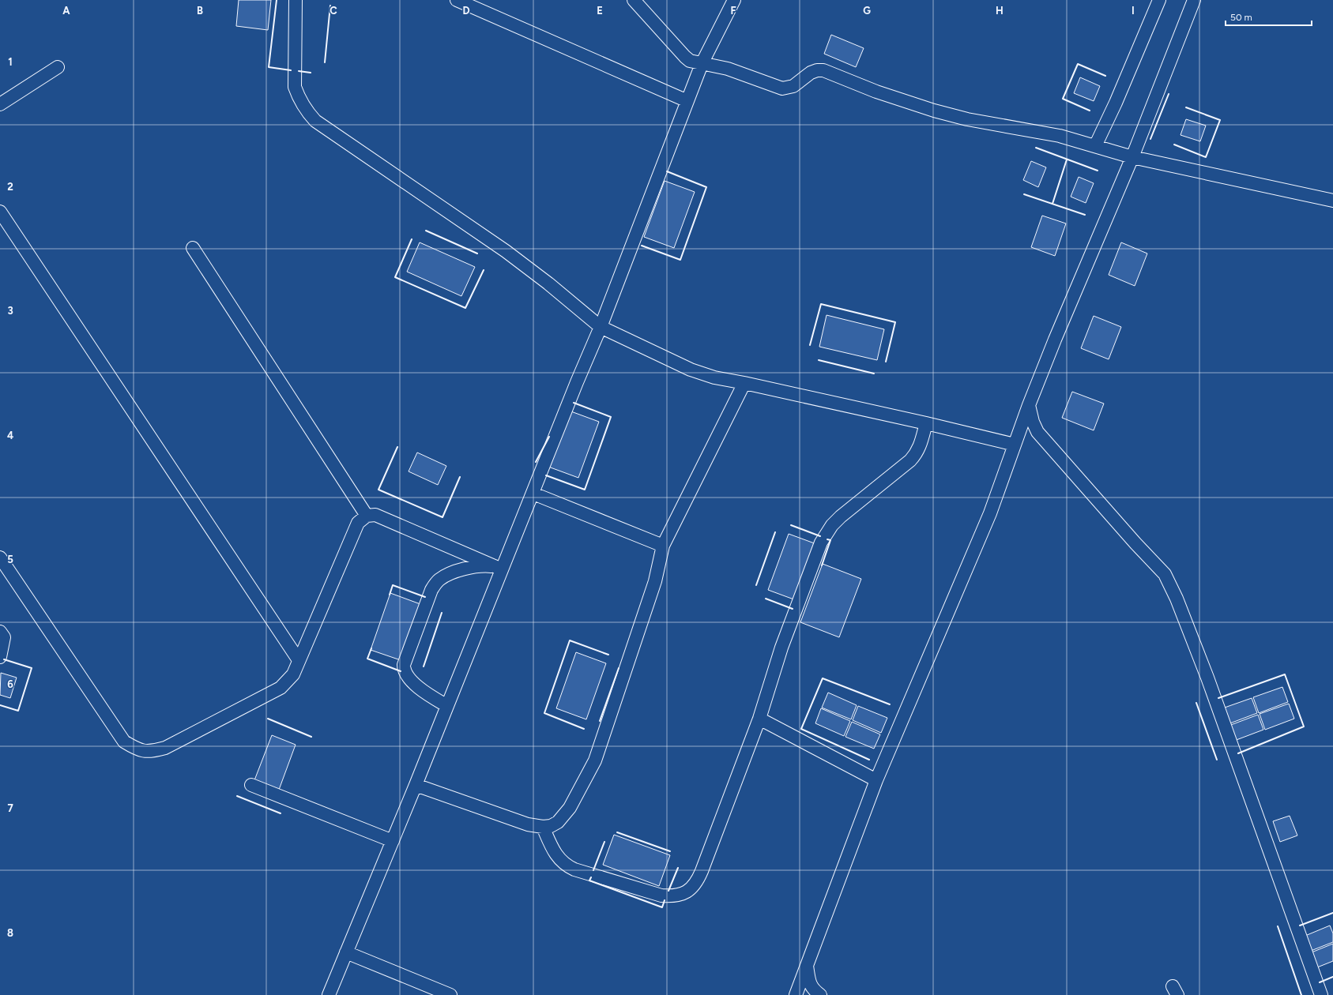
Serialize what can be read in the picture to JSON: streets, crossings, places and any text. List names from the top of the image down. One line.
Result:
{"scale_bar":"50 m","grid":{"columns":["A","B","C","D","E","F","G","H","I"],"rows":["1","2","3","4","5","6","7","8"]}}
